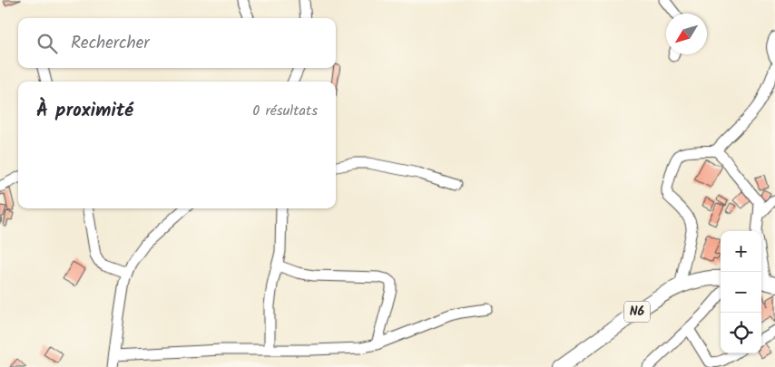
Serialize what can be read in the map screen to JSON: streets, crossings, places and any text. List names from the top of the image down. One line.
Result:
{"streets":{"highway":["N6"]},"north":"bottom left","page":{"search":"Rechercher","heading":["À proximité","0 résultats"],"map_buttons":["+","−"]}}
